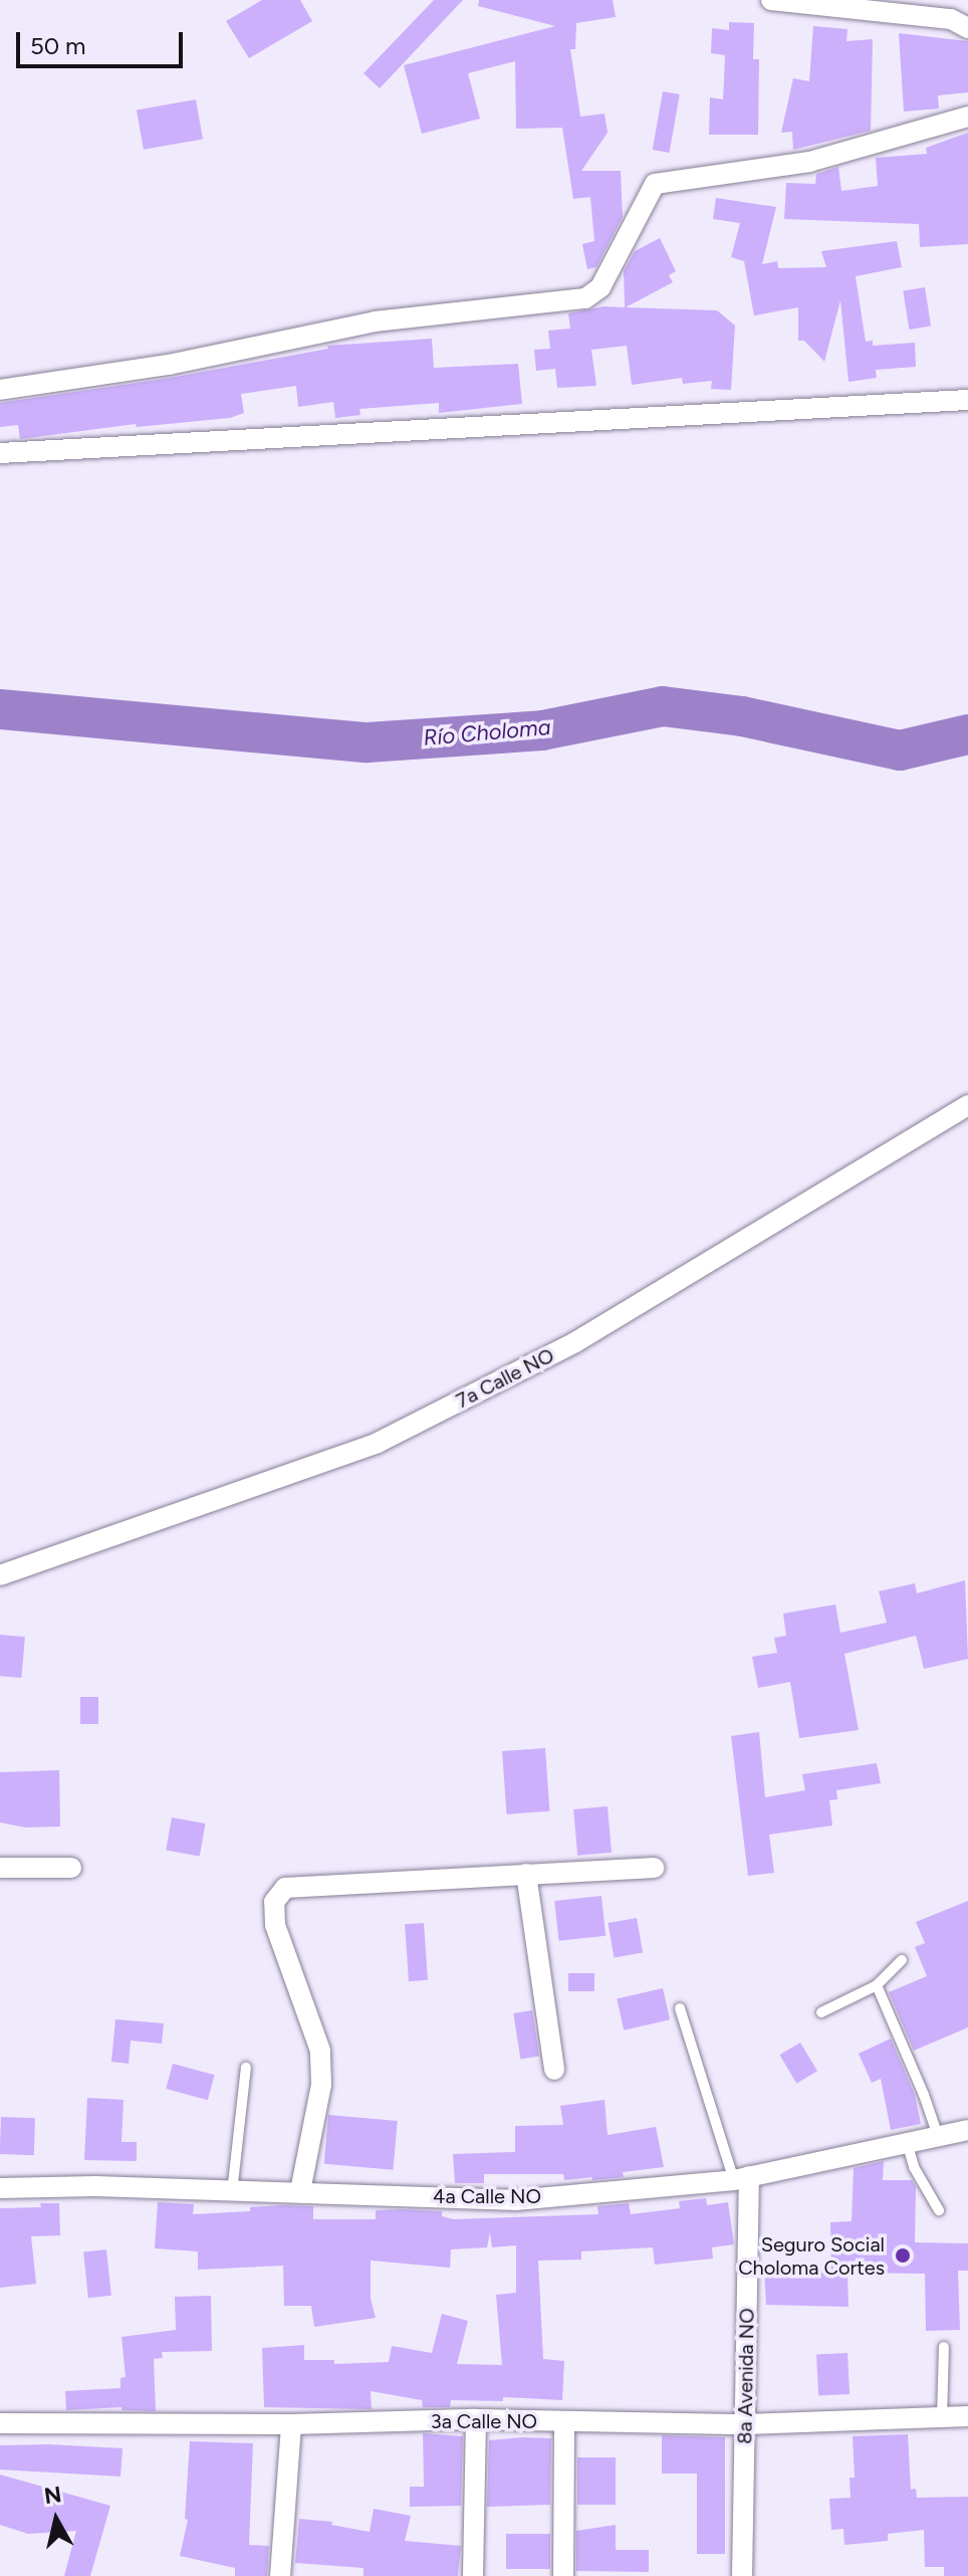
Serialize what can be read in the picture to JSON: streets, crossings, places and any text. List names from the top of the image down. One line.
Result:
{"streets":{"street":["7a Calle NO","4a Calle NO","8a Avenida NO","3a Calle NO"]},"crossings":[["4a Calle NO","8a Avenida NO"],["8a Avenida NO","3a Calle NO"]],"water":["Río Choloma"],"places":["Seguro Social Choloma Cortes"],"scale_bar":"50 m","north":"top"}
